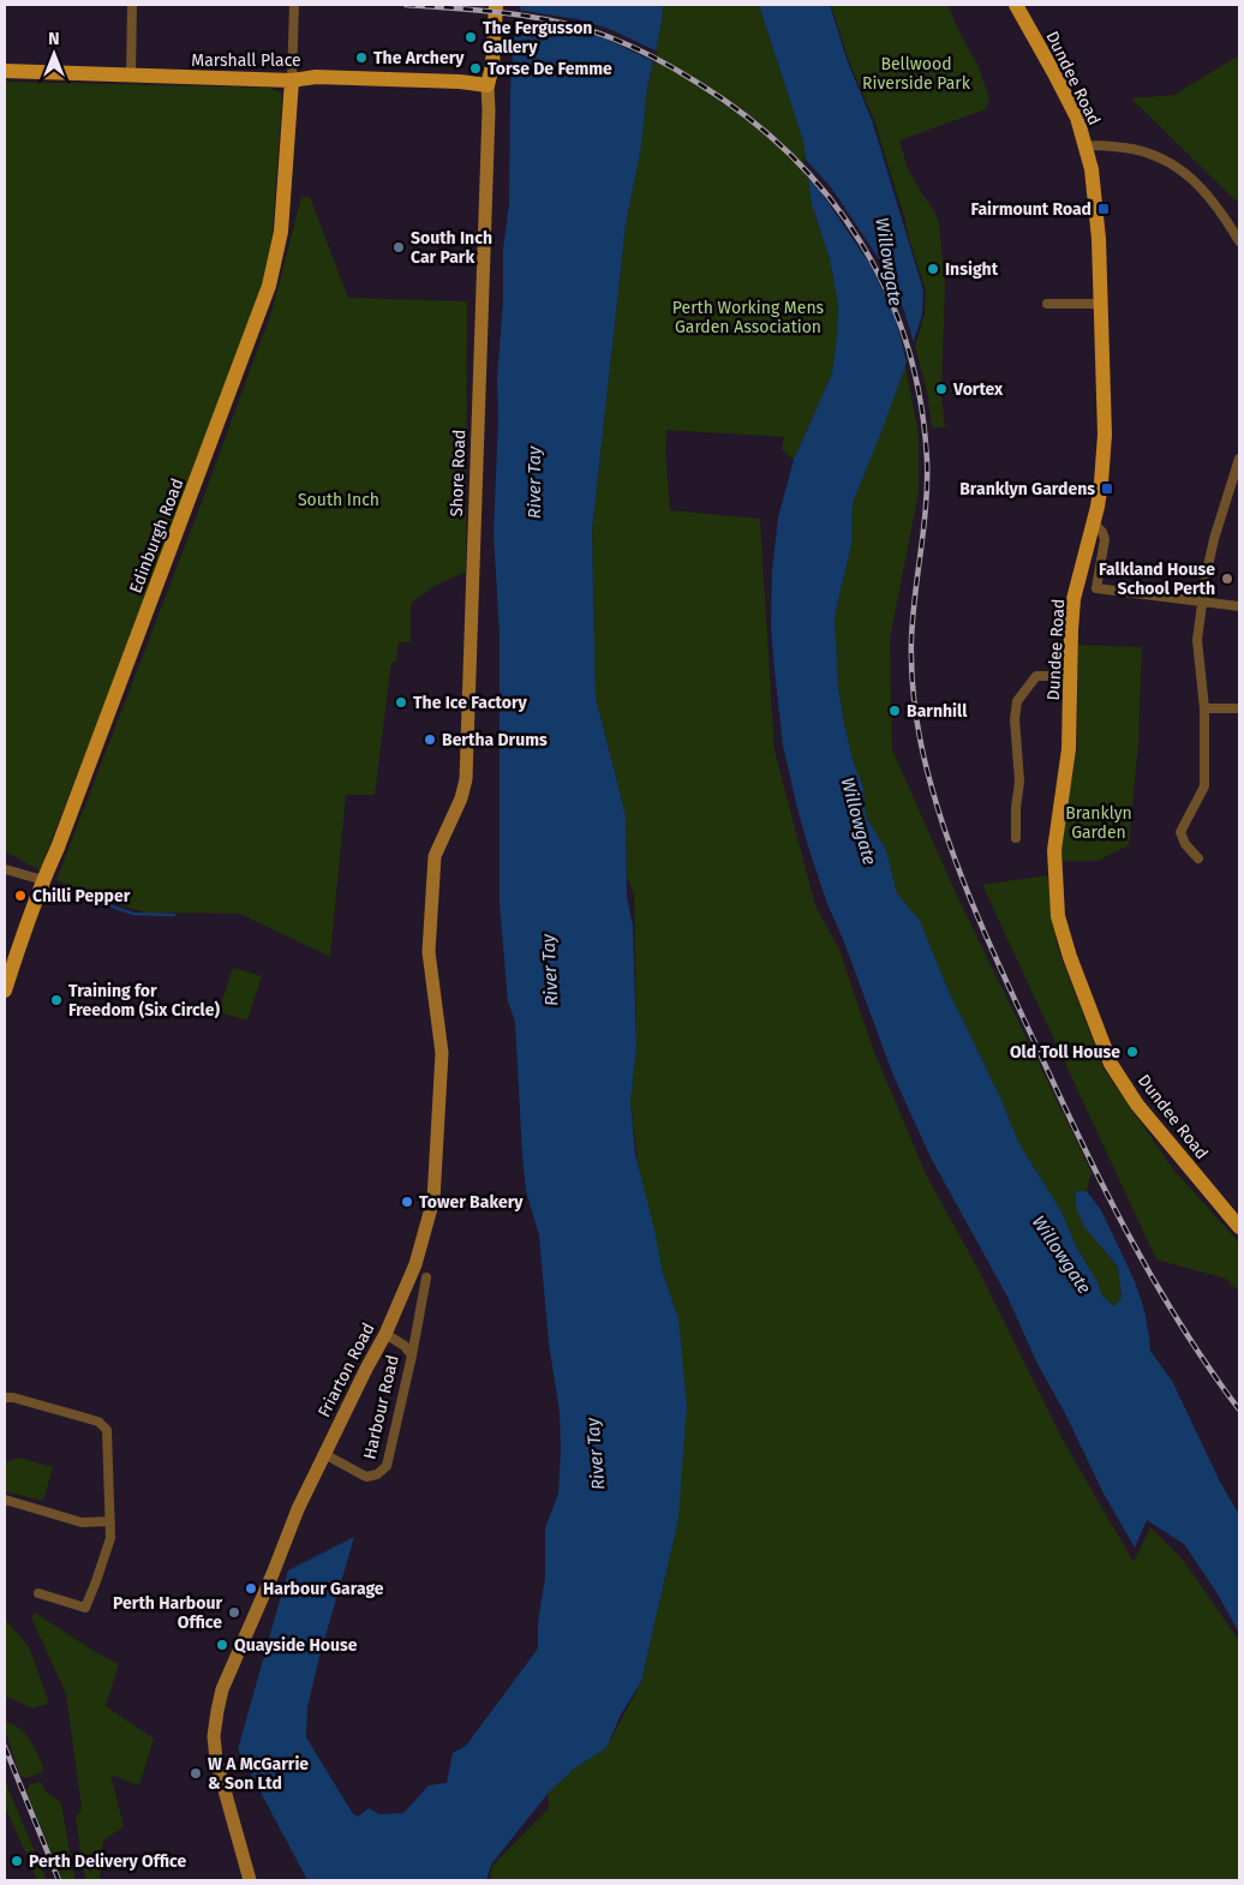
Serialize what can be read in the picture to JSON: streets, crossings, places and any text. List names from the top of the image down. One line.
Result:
{"streets":{"main road":["Marshall Place","Dundee Road","Edinburgh Road"],"street":["Shore Road","Friarton Road","Harbour Road"]},"crossings":[["Marshall Place","Shore Road"],["Marshall Place","Edinburgh Road"],["Shore Road","Friarton Road"],["Friarton Road","Harbour Road"]],"water":["Willowgate","River Tay"],"parks":["Bellwood Riverside Park","Perth Working Mens Garden Association","South Inch","Branklyn Garden"],"places":{"other":["The Fergusson Gallery","The Archery","Torse De Femme","South Inch Car Park","Insight","Vortex","Falkland House School Perth","The Ice Factory","Barnhill","Bertha Drums","Chilli Pepper","Training for Freedom (Six Circle)","Old Toll House","Tower Bakery","Harbour Garage","Perth Harbour Office","Quayside House","W A McGarrie & Son Ltd","Perth Delivery Office"],"transit":["Fairmount Road","Branklyn Gardens"]},"north":"top"}
